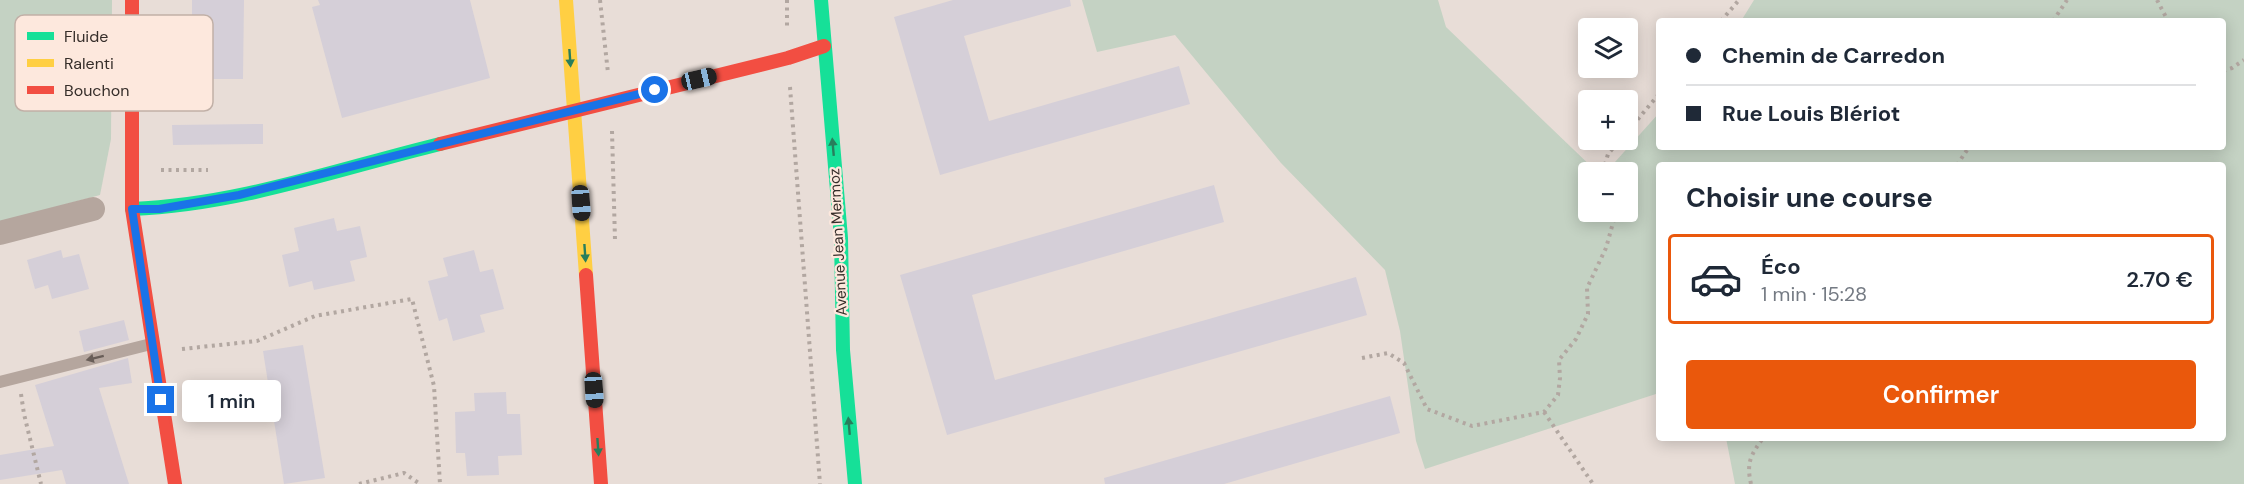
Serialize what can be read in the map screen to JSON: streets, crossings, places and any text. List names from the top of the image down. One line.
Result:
{"streets":{"street":["Avenue Jean Mermoz"]},"one_way":["Avenue Jean Mermoz"],"legend":["Fluide","Ralenti","Bouchon"],"page":{"map_buttons":["+","−"],"banner":["Chemin de Carredon","Rue Louis Blériot"],"heading":"Choisir une course","list":[{"name":"Éco","note":"1 min · 15:28","value":"2.70 €"}],"buttons":"Confirmer","bubble":"1 min"}}
